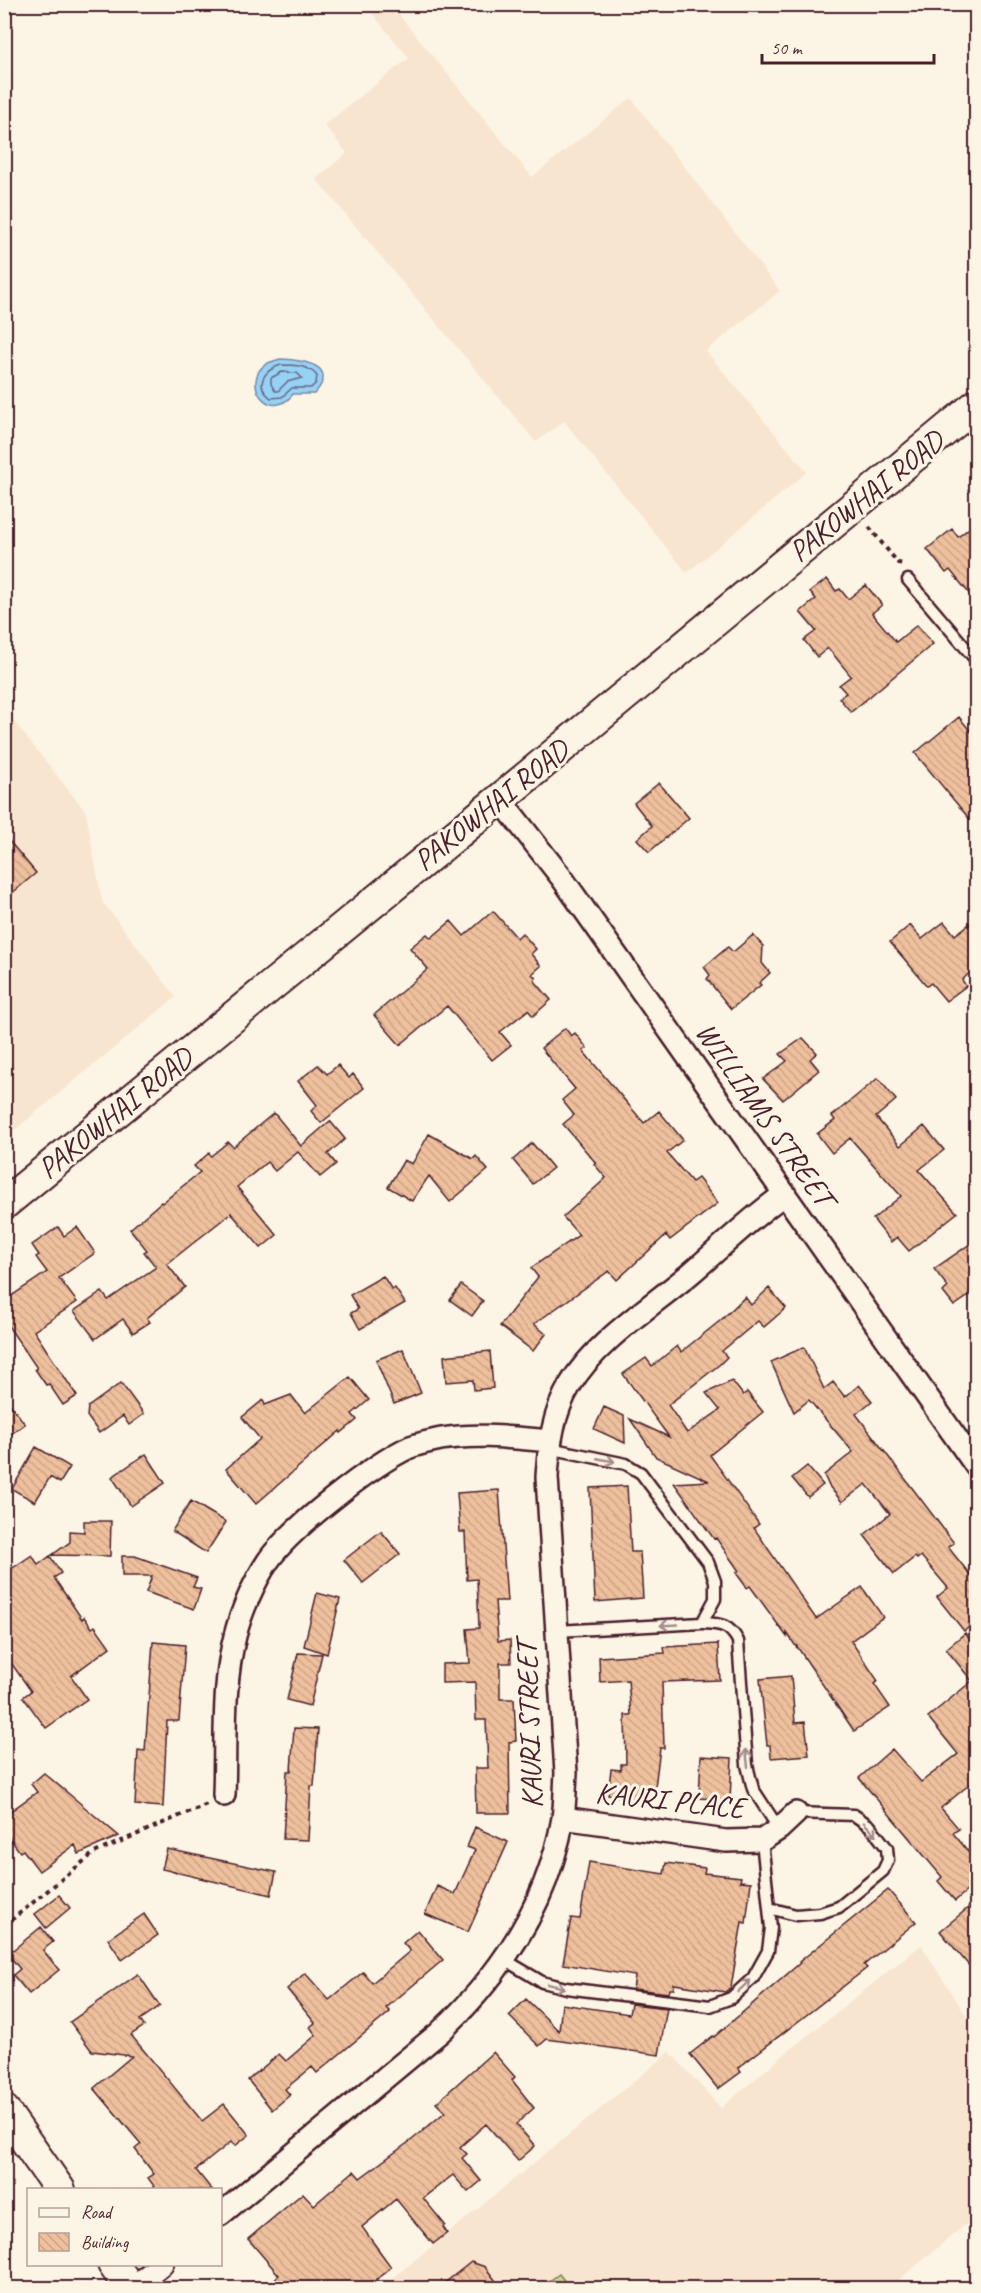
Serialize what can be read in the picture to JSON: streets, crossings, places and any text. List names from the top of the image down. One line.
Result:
{"streets":{"main road":["PAKOWHAI ROAD"],"street":["WILLIAMS STREET","KAURI STREET","KAURI PLACE"]},"crossings":[["PAKOWHAI ROAD","WILLIAMS STREET"],["WILLIAMS STREET","KAURI STREET"],["KAURI STREET","KAURI PLACE"]],"legend":["Road","Building"],"scale_bar":"50 m"}
